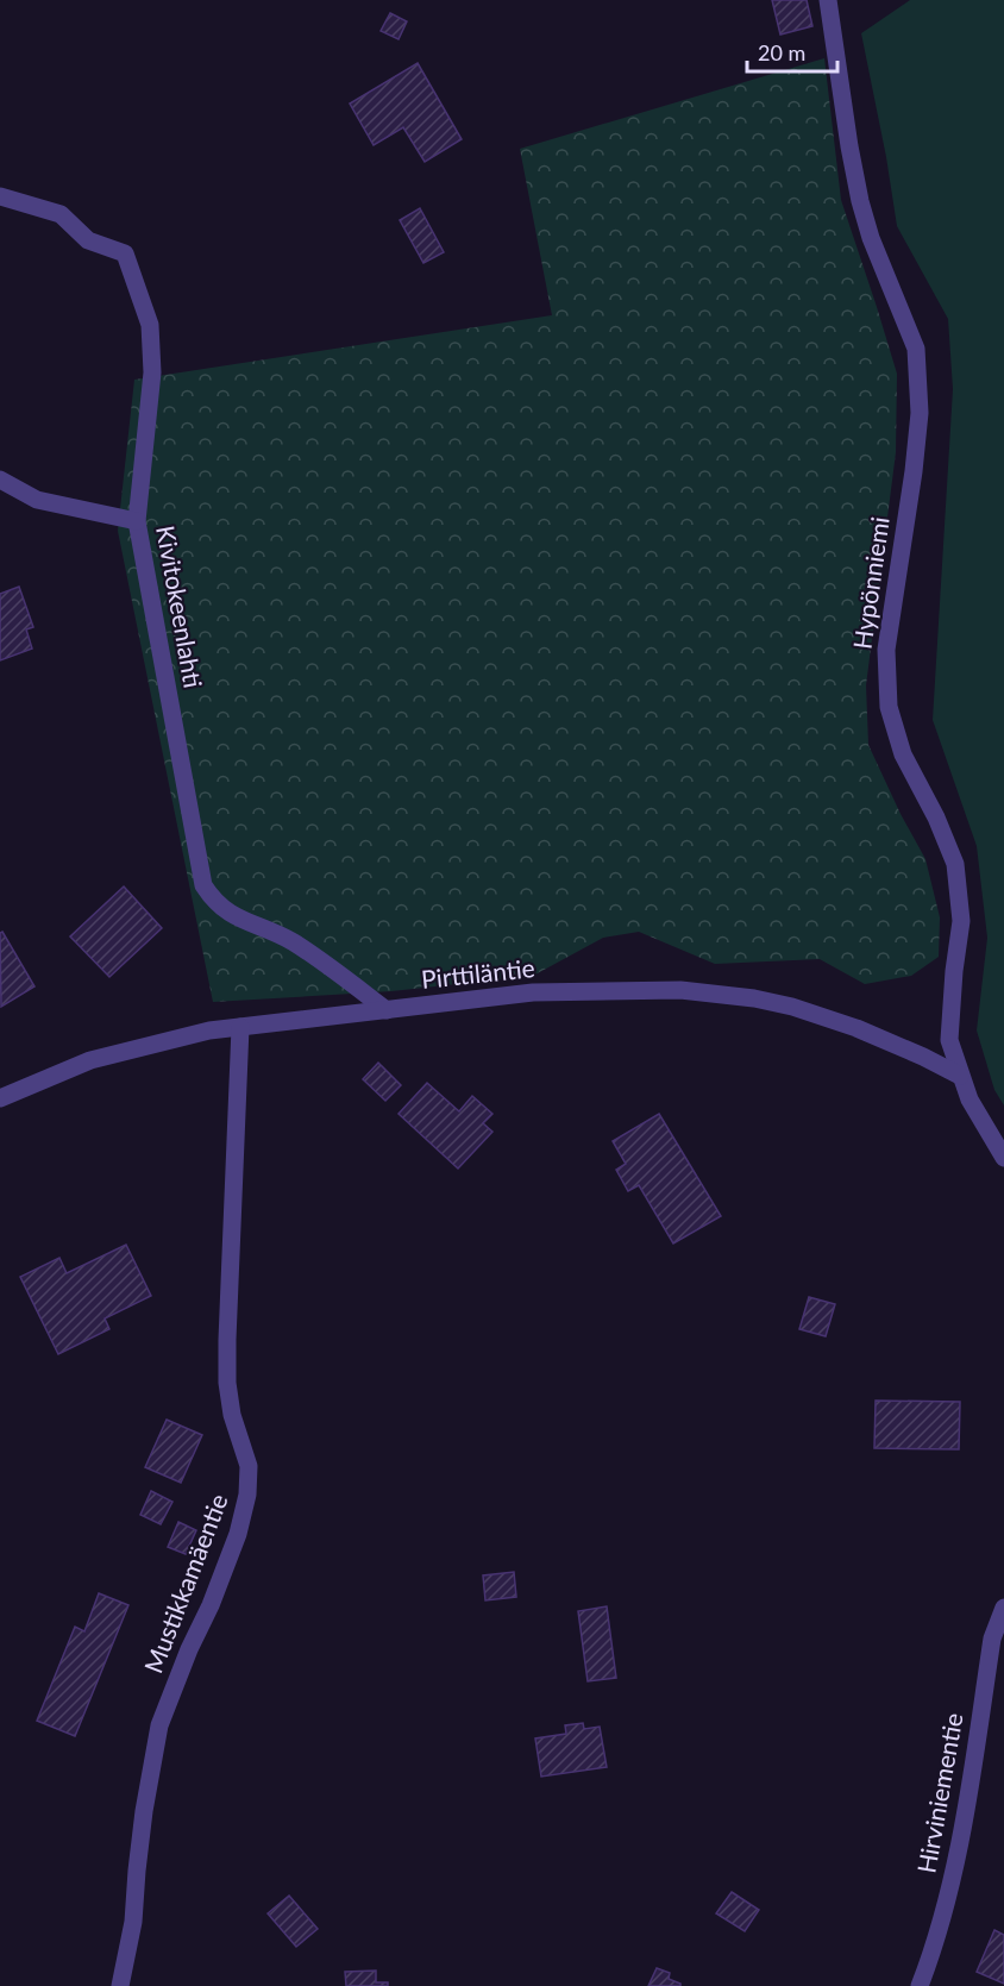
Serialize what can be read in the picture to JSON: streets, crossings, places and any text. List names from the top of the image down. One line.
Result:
{"streets":{"street":["Hypönniemi","Kivitokeenlahti","Pirttiläntie","Mustikkamäentie","Hirviniementie"]},"crossings":[["Hypönniemi","Pirttiläntie"],["Kivitokeenlahti","Pirttiläntie"],["Pirttiläntie","Mustikkamäentie"]],"scale_bar":"20 m"}
